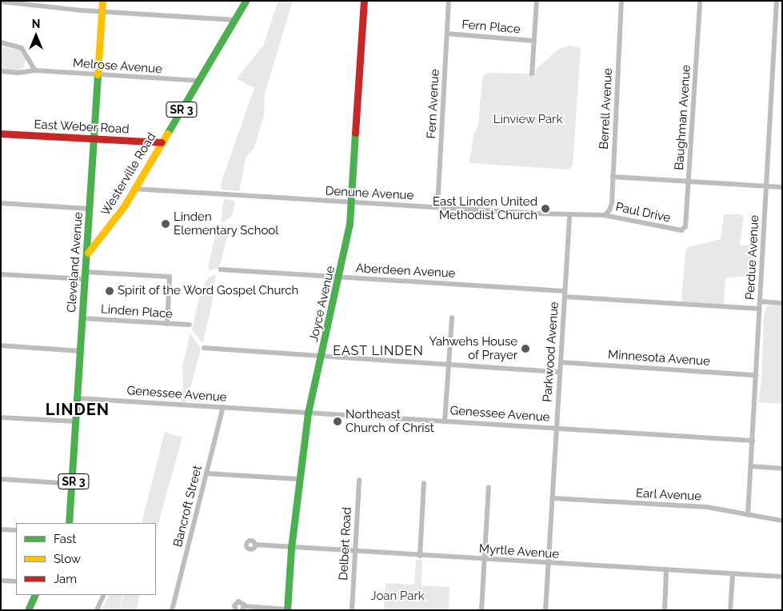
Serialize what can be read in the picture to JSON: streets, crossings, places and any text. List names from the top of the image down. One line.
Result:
{"streets":{"main road":["SR 3","East Weber Road","Westerville Road","Cleveland Avenue","Joyce Avenue"],"street":["Fern Place","Melrose Avenue","Fern Avenue","Berrell Avenue","Baughman Avenue","Denune Avenue","Paul Drive","Perdue Avenue","Aberdeen Avenue","Linden Place","Parkwood Avenue","Minnesota Avenue","Genessee Avenue","Earl Avenue","Bancroft Street","Delbert Road","Myrtle Avenue"]},"crossings":[["Fern Place","Fern Avenue"],["Melrose Avenue","Westerville Road"],["Melrose Avenue","Cleveland Avenue"],["Fern Avenue","Denune Avenue"],["Berrell Avenue","Denune Avenue"],["Berrell Avenue","Paul Drive"],["Baughman Avenue","Paul Drive"],["East Weber Road","Westerville Road"],["East Weber Road","Cleveland Avenue"],["Westerville Road","Denune Avenue"],["Westerville Road","Cleveland Avenue"],["Denune Avenue","Paul Drive"],["Denune Avenue","Joyce Avenue"],["Denune Avenue","Parkwood Avenue"],["Perdue Avenue","Minnesota Avenue"],["Perdue Avenue","Genessee Avenue"],["Perdue Avenue","Earl Avenue"],["Cleveland Avenue","Linden Place"],["Cleveland Avenue","Genessee Avenue"],["Aberdeen Avenue","Joyce Avenue"],["Aberdeen Avenue","Parkwood Avenue"],["Joyce Avenue","Genessee Avenue"],["Joyce Avenue","Myrtle Avenue"],["Parkwood Avenue","Minnesota Avenue"],["Parkwood Avenue","Genessee Avenue"],["Parkwood Avenue","Earl Avenue"],["Parkwood Avenue","Myrtle Avenue"],["Genessee Avenue","Bancroft Street"],["Delbert Road","Myrtle Avenue"]],"districts":["EAST LINDEN","LINDEN"],"parks":["Linview Park","Joan Park"],"places":["East Linden United Methodist Church","Linden Elementary School","Spirit of the Word Gospel Church","Yahwehs House of Prayer","Northeast Church of Christ"],"legend":["Fast","Slow","Jam"],"north":"top"}
